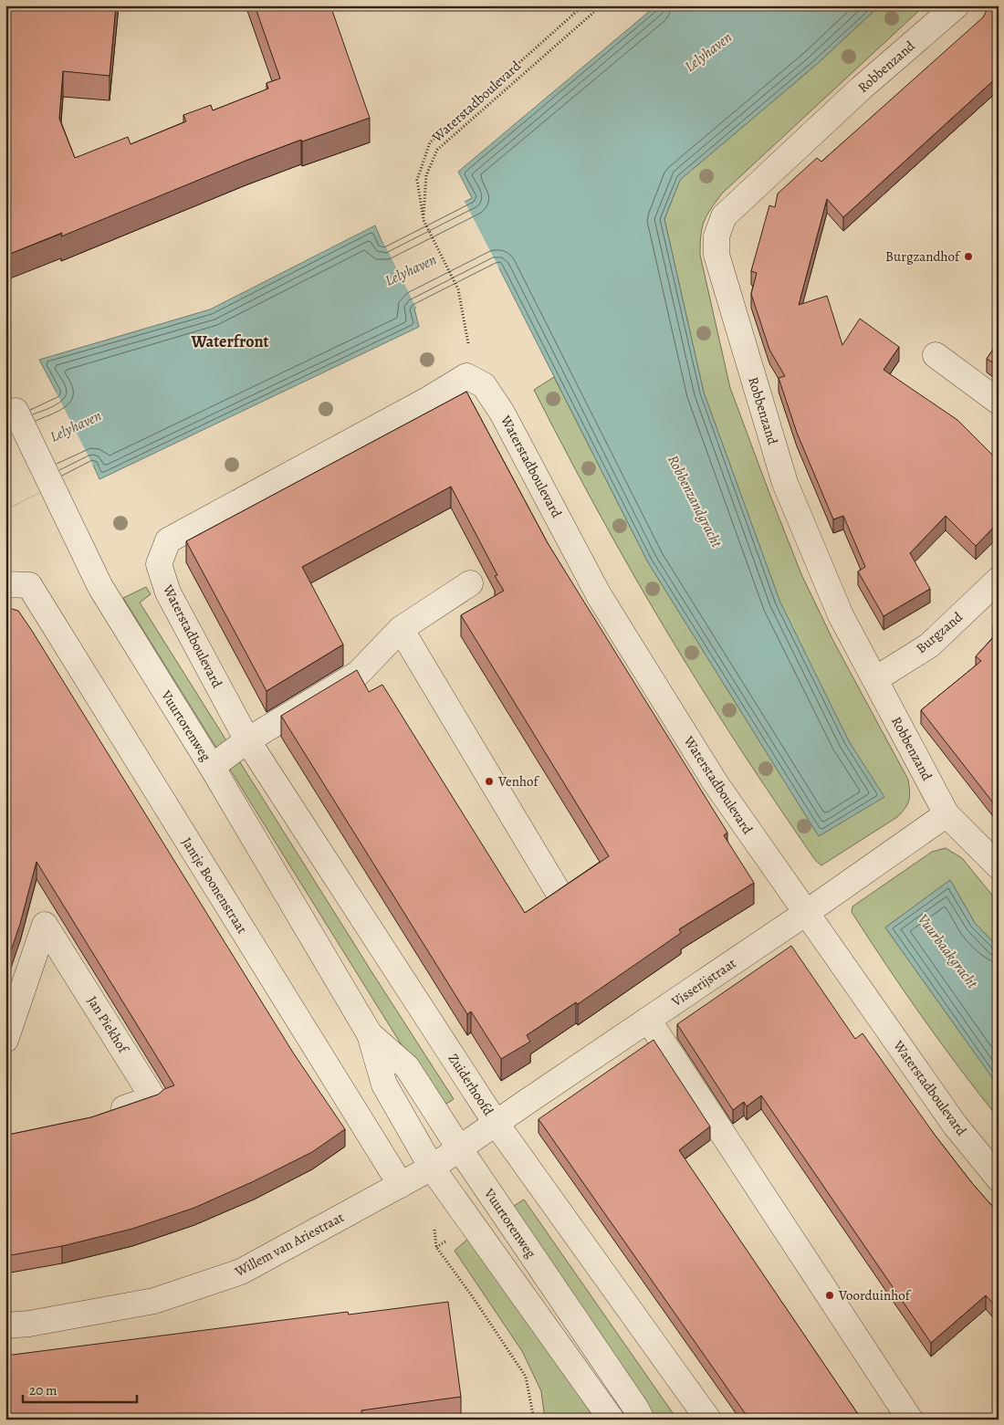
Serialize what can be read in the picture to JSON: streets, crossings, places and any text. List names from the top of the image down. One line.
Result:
{"streets":{"street":["Robbenzand","Waterstadboulevard","Burgzand","Vuurtorenweg","Jantje Boonenstraat","Visserijstraat","Jan Piekhof","Zuiderhoofd","Willem van Ariestraat"]},"crossings":[["Robbenzand","Burgzand"],["Robbenzand","Visserijstraat"],["Waterstadboulevard","Visserijstraat"],["Waterstadboulevard","Zuiderhoofd"],["Vuurtorenweg","Visserijstraat"],["Vuurtorenweg","Willem van Ariestraat"],["Jantje Boonenstraat","Willem van Ariestraat"],["Visserijstraat","Zuiderhoofd"],["Visserijstraat","Willem van Ariestraat"]],"districts":["Waterfront"],"water":["Lelyhaven","Robbenzandgracht","Vuurbaakgracht"],"places":["Burgzandhof","Venhof","Voorduinhof"],"scale_bar":"20 m"}
